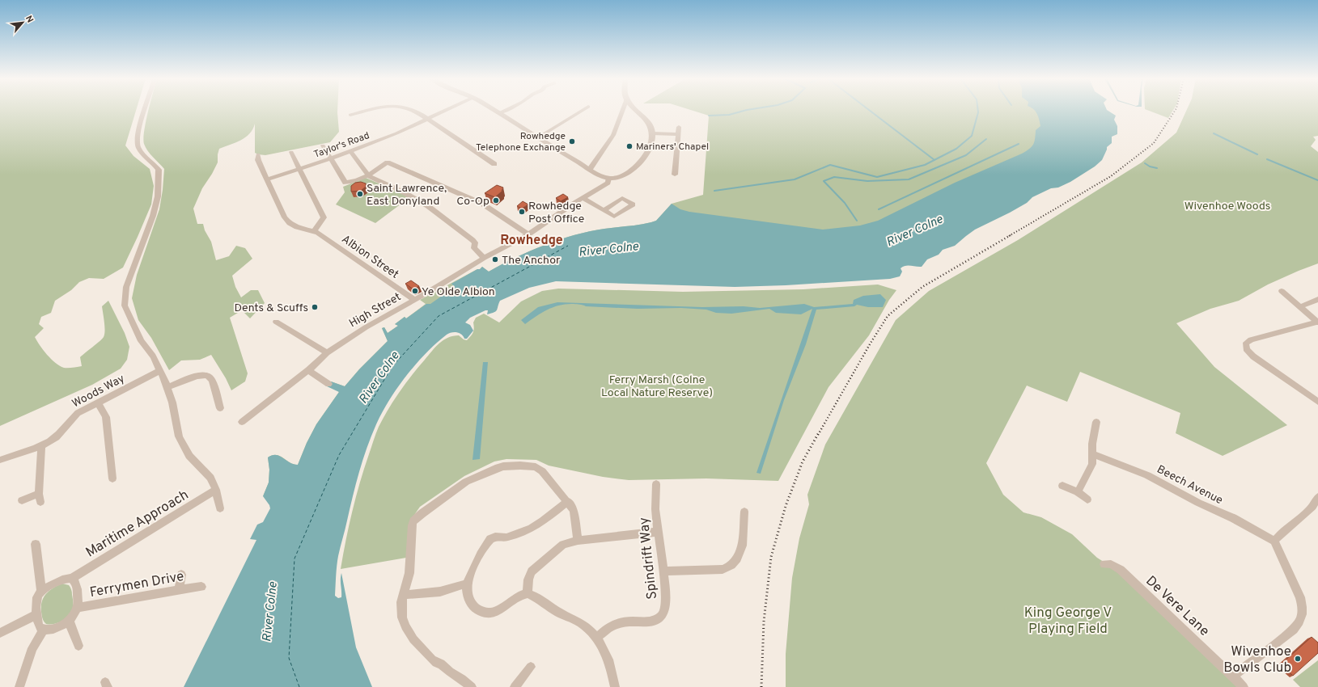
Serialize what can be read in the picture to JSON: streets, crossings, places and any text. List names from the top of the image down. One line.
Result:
{"streets":{"street":["Taylor's Road","Albion Street","High Street","Woods Way","Beech Avenue","Maritime Approach","Spindrift Way","Ferrymen Drive","De Vere Lane"]},"crossings":[["Taylor's Road","Albion Street"],["Albion Street","High Street"],["Maritime Approach","Ferrymen Drive"]],"districts":["Rowhedge"],"water":["River Colne"],"parks":["Wivenhoe Woods","Ferry Marsh (Colne Local Nature Reserve)","King George V Playing Field"],"places":["Rowhedge Telephone Exchange","Mariners' Chapel","Saint Lawrence, East Donyland","Co-Op","Rowhedge Post Office","The Anchor","Ye Olde Albion","Dents & Scuffs","Wivenhoe Bowls Club"],"north":"top right"}
